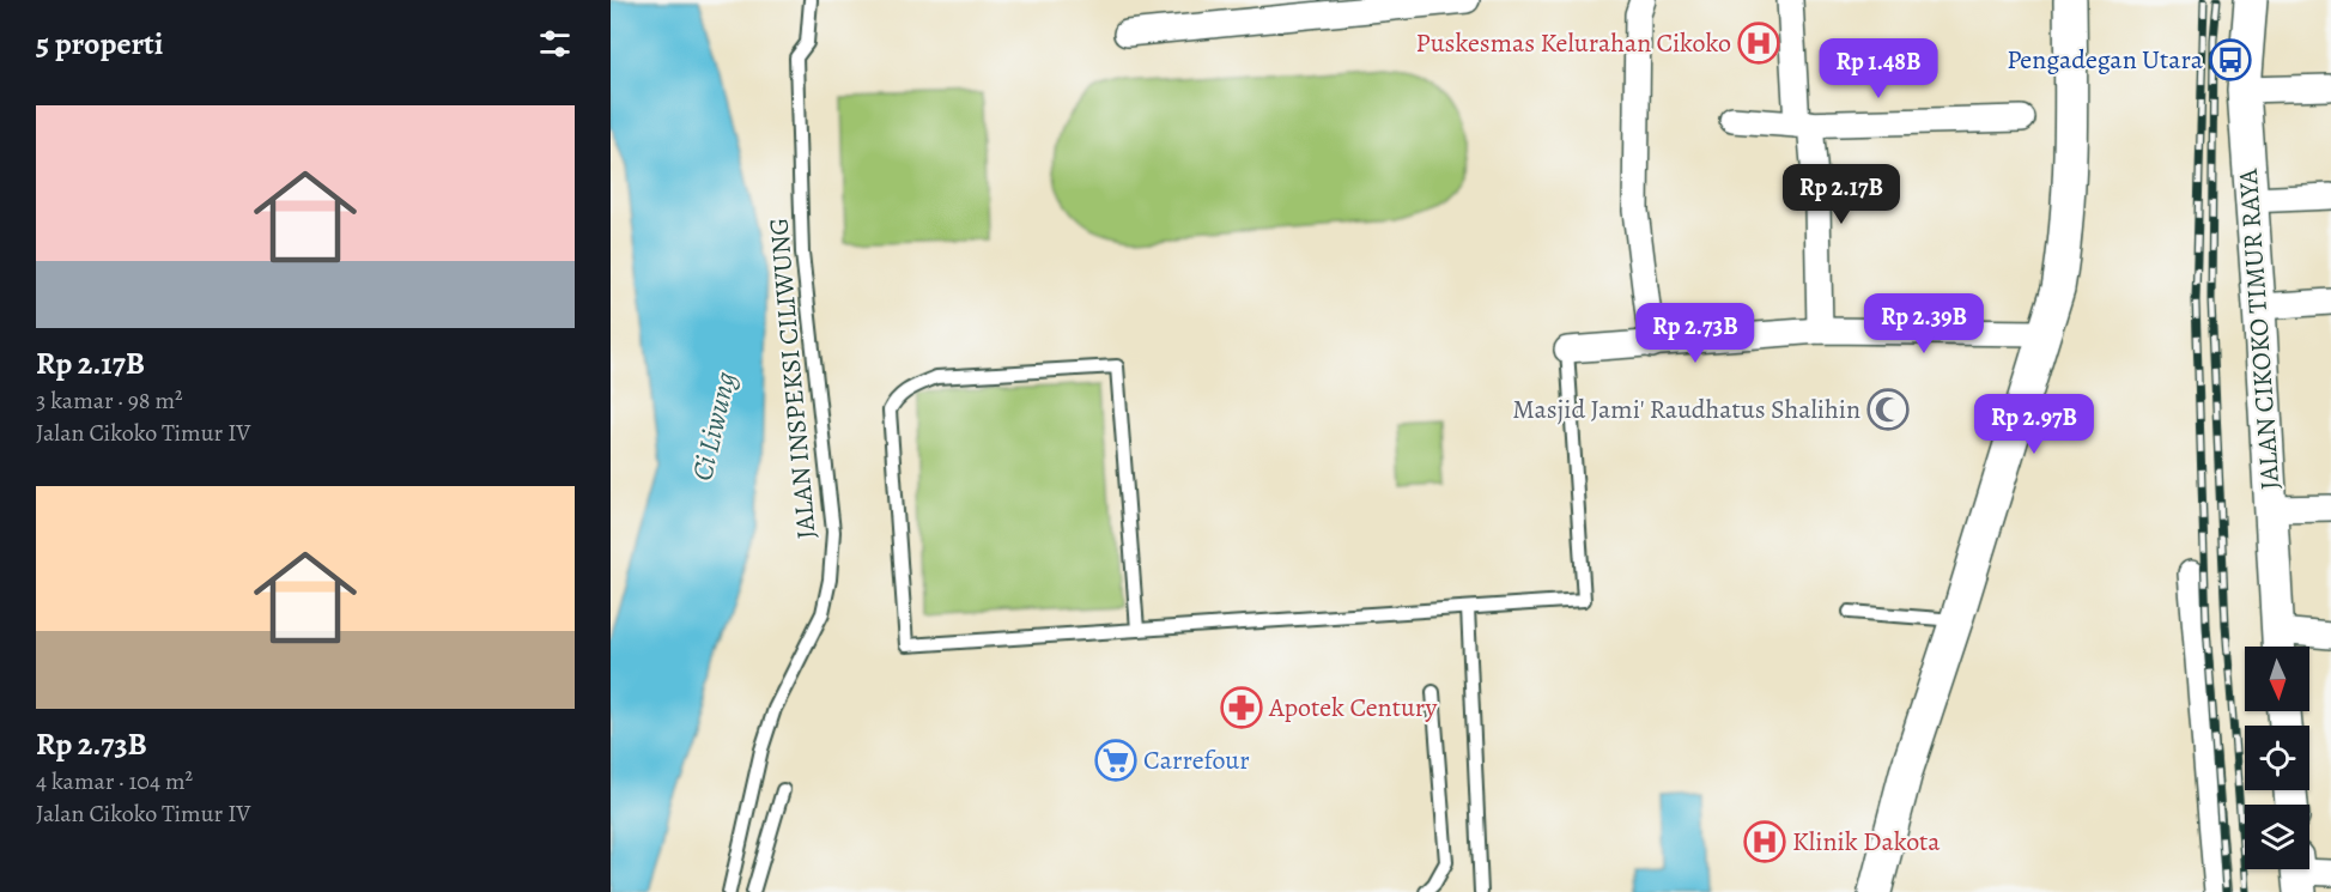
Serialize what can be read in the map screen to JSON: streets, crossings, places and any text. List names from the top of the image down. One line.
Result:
{"streets":{"street":["JALAN CIKOKO TIMUR RAYA"],"lane":["JALAN INSPEKSI CILIWUNG"]},"water":["Ci Liwung"],"places":{"hospital":["Puskesmas Kelurahan Cikoko","Klinik Dakota"],"bus stop":["Pengadegan Utara"],"mosque":["Masjid Jami' Raudhatus Shalihin"],"pharmacy":["Apotek Century"],"supermarket":["Carrefour"]},"north":"bottom","page":{"heading":"5 properti","price":["Rp 1.48B","Rp 2.17B","Rp 2.39B","Rp 2.73B","Rp 2.97B"],"list":[{"name":"Rp 2.17B","note":"3 kamar · 98 m² · Jalan Cikoko Timur IV"},{"name":"Rp 2.73B","note":"4 kamar · 104 m² · Jalan Cikoko Timur IV"}]}}
